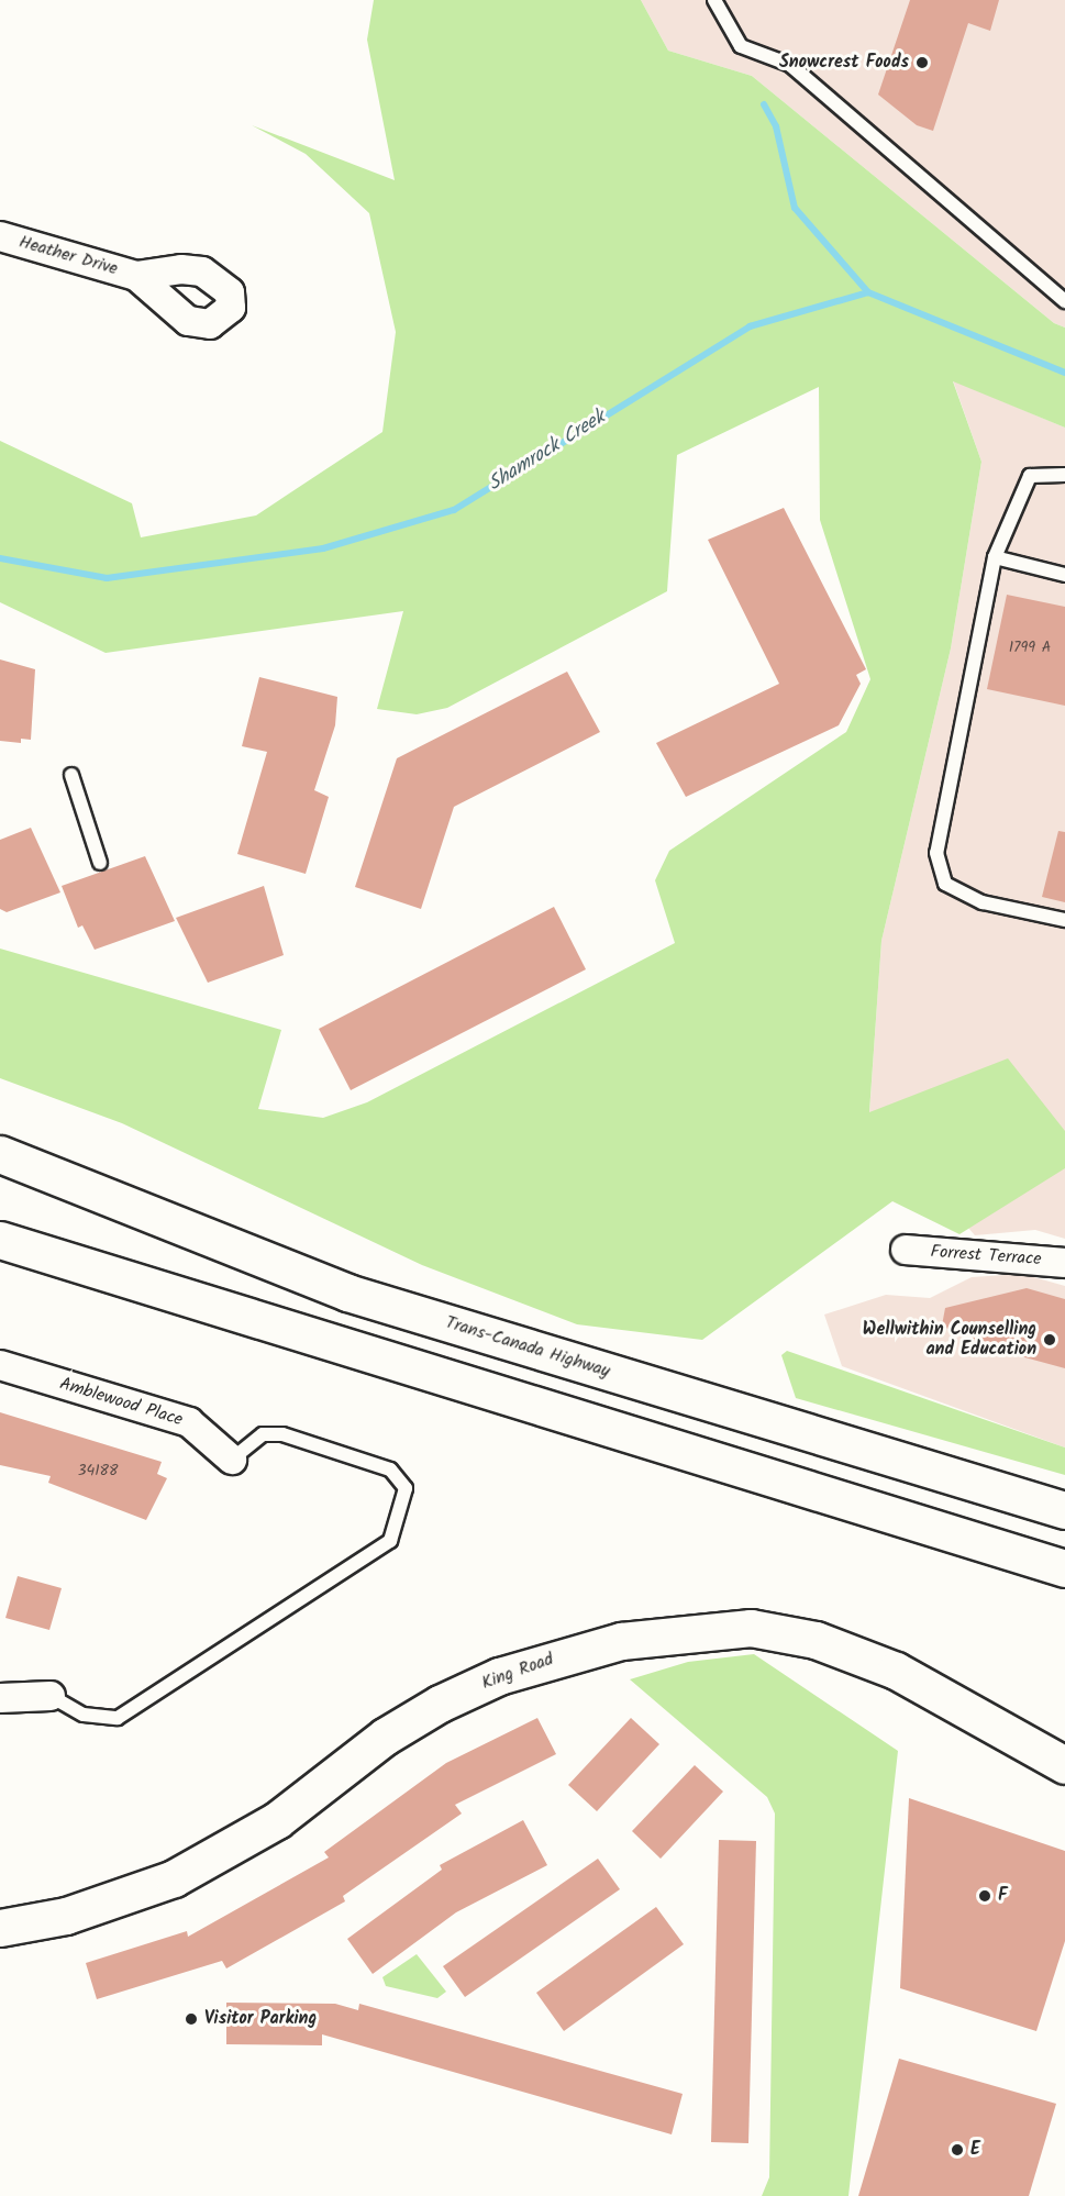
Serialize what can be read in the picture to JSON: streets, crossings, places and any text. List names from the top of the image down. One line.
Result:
{"streets":{"main road":["Trans-Canada Highway","King Road"],"street":["Heather Drive","Forrest Terrace","Amblewood Place"]},"water":["Shamrock Creek"],"places":["Snowcrest Foods","Wellwithin Counselling and Education","F","Visitor Parking","E"],"house_numbers":["1799 A","34188"]}
